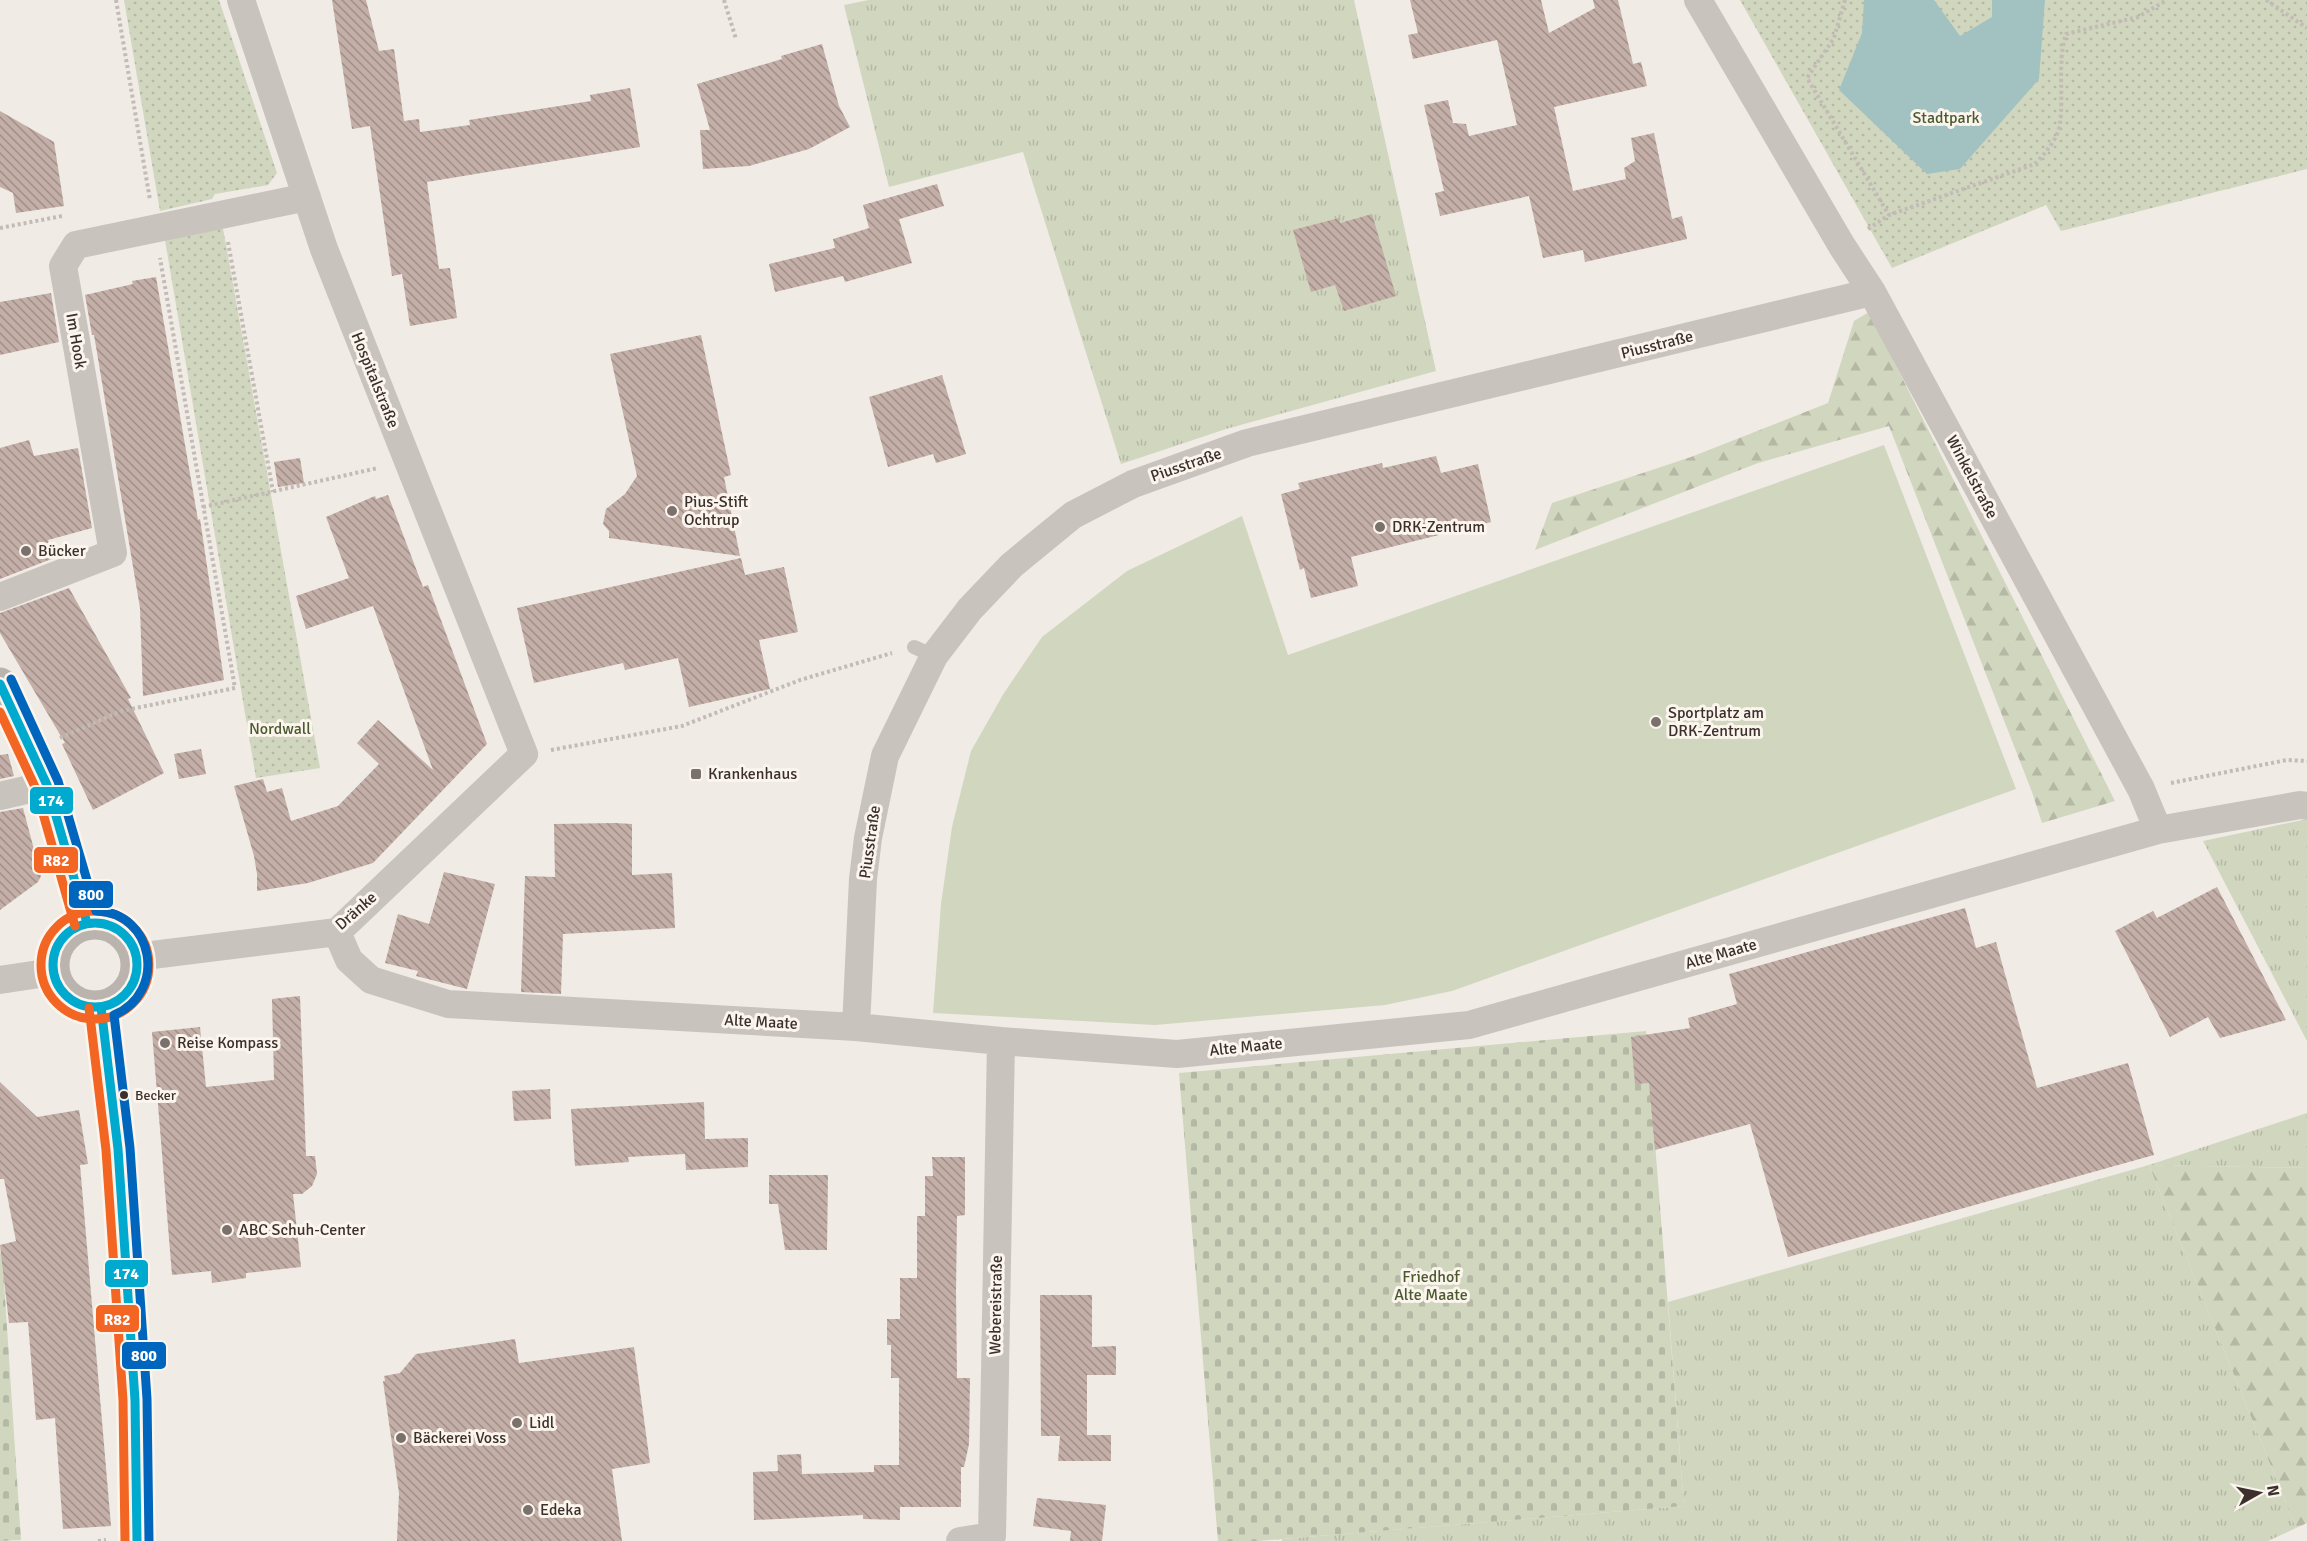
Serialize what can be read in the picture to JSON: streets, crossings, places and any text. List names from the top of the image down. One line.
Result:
{"streets":{"street":["Im Hook","Piusstraße","Hospitalstraße","Winkelstraße","Dränke","Alte Maate","Webereistraße"]},"crossings":[["Piusstraße","Winkelstraße"],["Piusstraße","Alte Maate"],["Hospitalstraße","Dränke"],["Winkelstraße","Alte Maate"],["Dränke","Alte Maate"],["Alte Maate","Webereistraße"]],"parks":["Stadtpark","Nordwall","Friedhof Alte Maate"],"places":{"other":["Pius-Stift Ochtrup","DRK-Zentrum","Bücker","Sportplatz am DRK-Zentrum","Reise Kompass","Becker","ABC Schuh-Center","Lidl","Bäckerei Voss","Edeka"],"transit":["Krankenhaus"]},"lines":["transit line 800","transit line 174","transit line R82"],"north":"right"}
